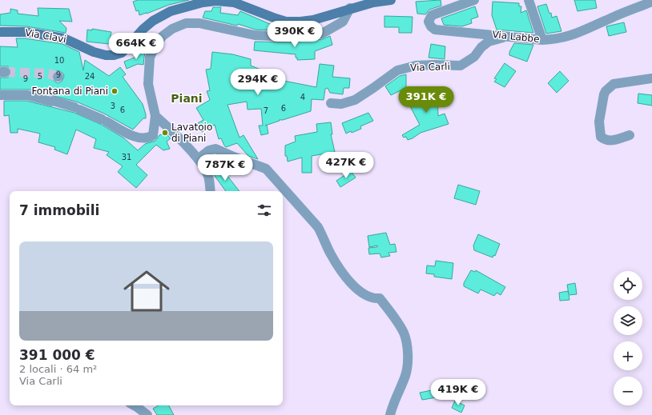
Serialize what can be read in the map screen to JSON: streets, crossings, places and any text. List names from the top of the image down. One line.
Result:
{"streets":{"main road":["Via Clavi"],"street":["Via Labbe","Via Carli"]},"crossings":[["Via Labbe","Via Carli"]],"districts":["Piani"],"places":["Fontana di Piani","Lavatoio di Piani"],"house_numbers":["10","9","5","24","9","4","3","6","6","7","31"],"page":{"price":["390K €","664K €","294K €","391K €","427K €","787K €","419K €"],"heading":"7 immobili","list":[{"name":"391 000 €","note":"2 locali · 64 m² · Via Carli"}],"map_buttons":["+","−"]}}
